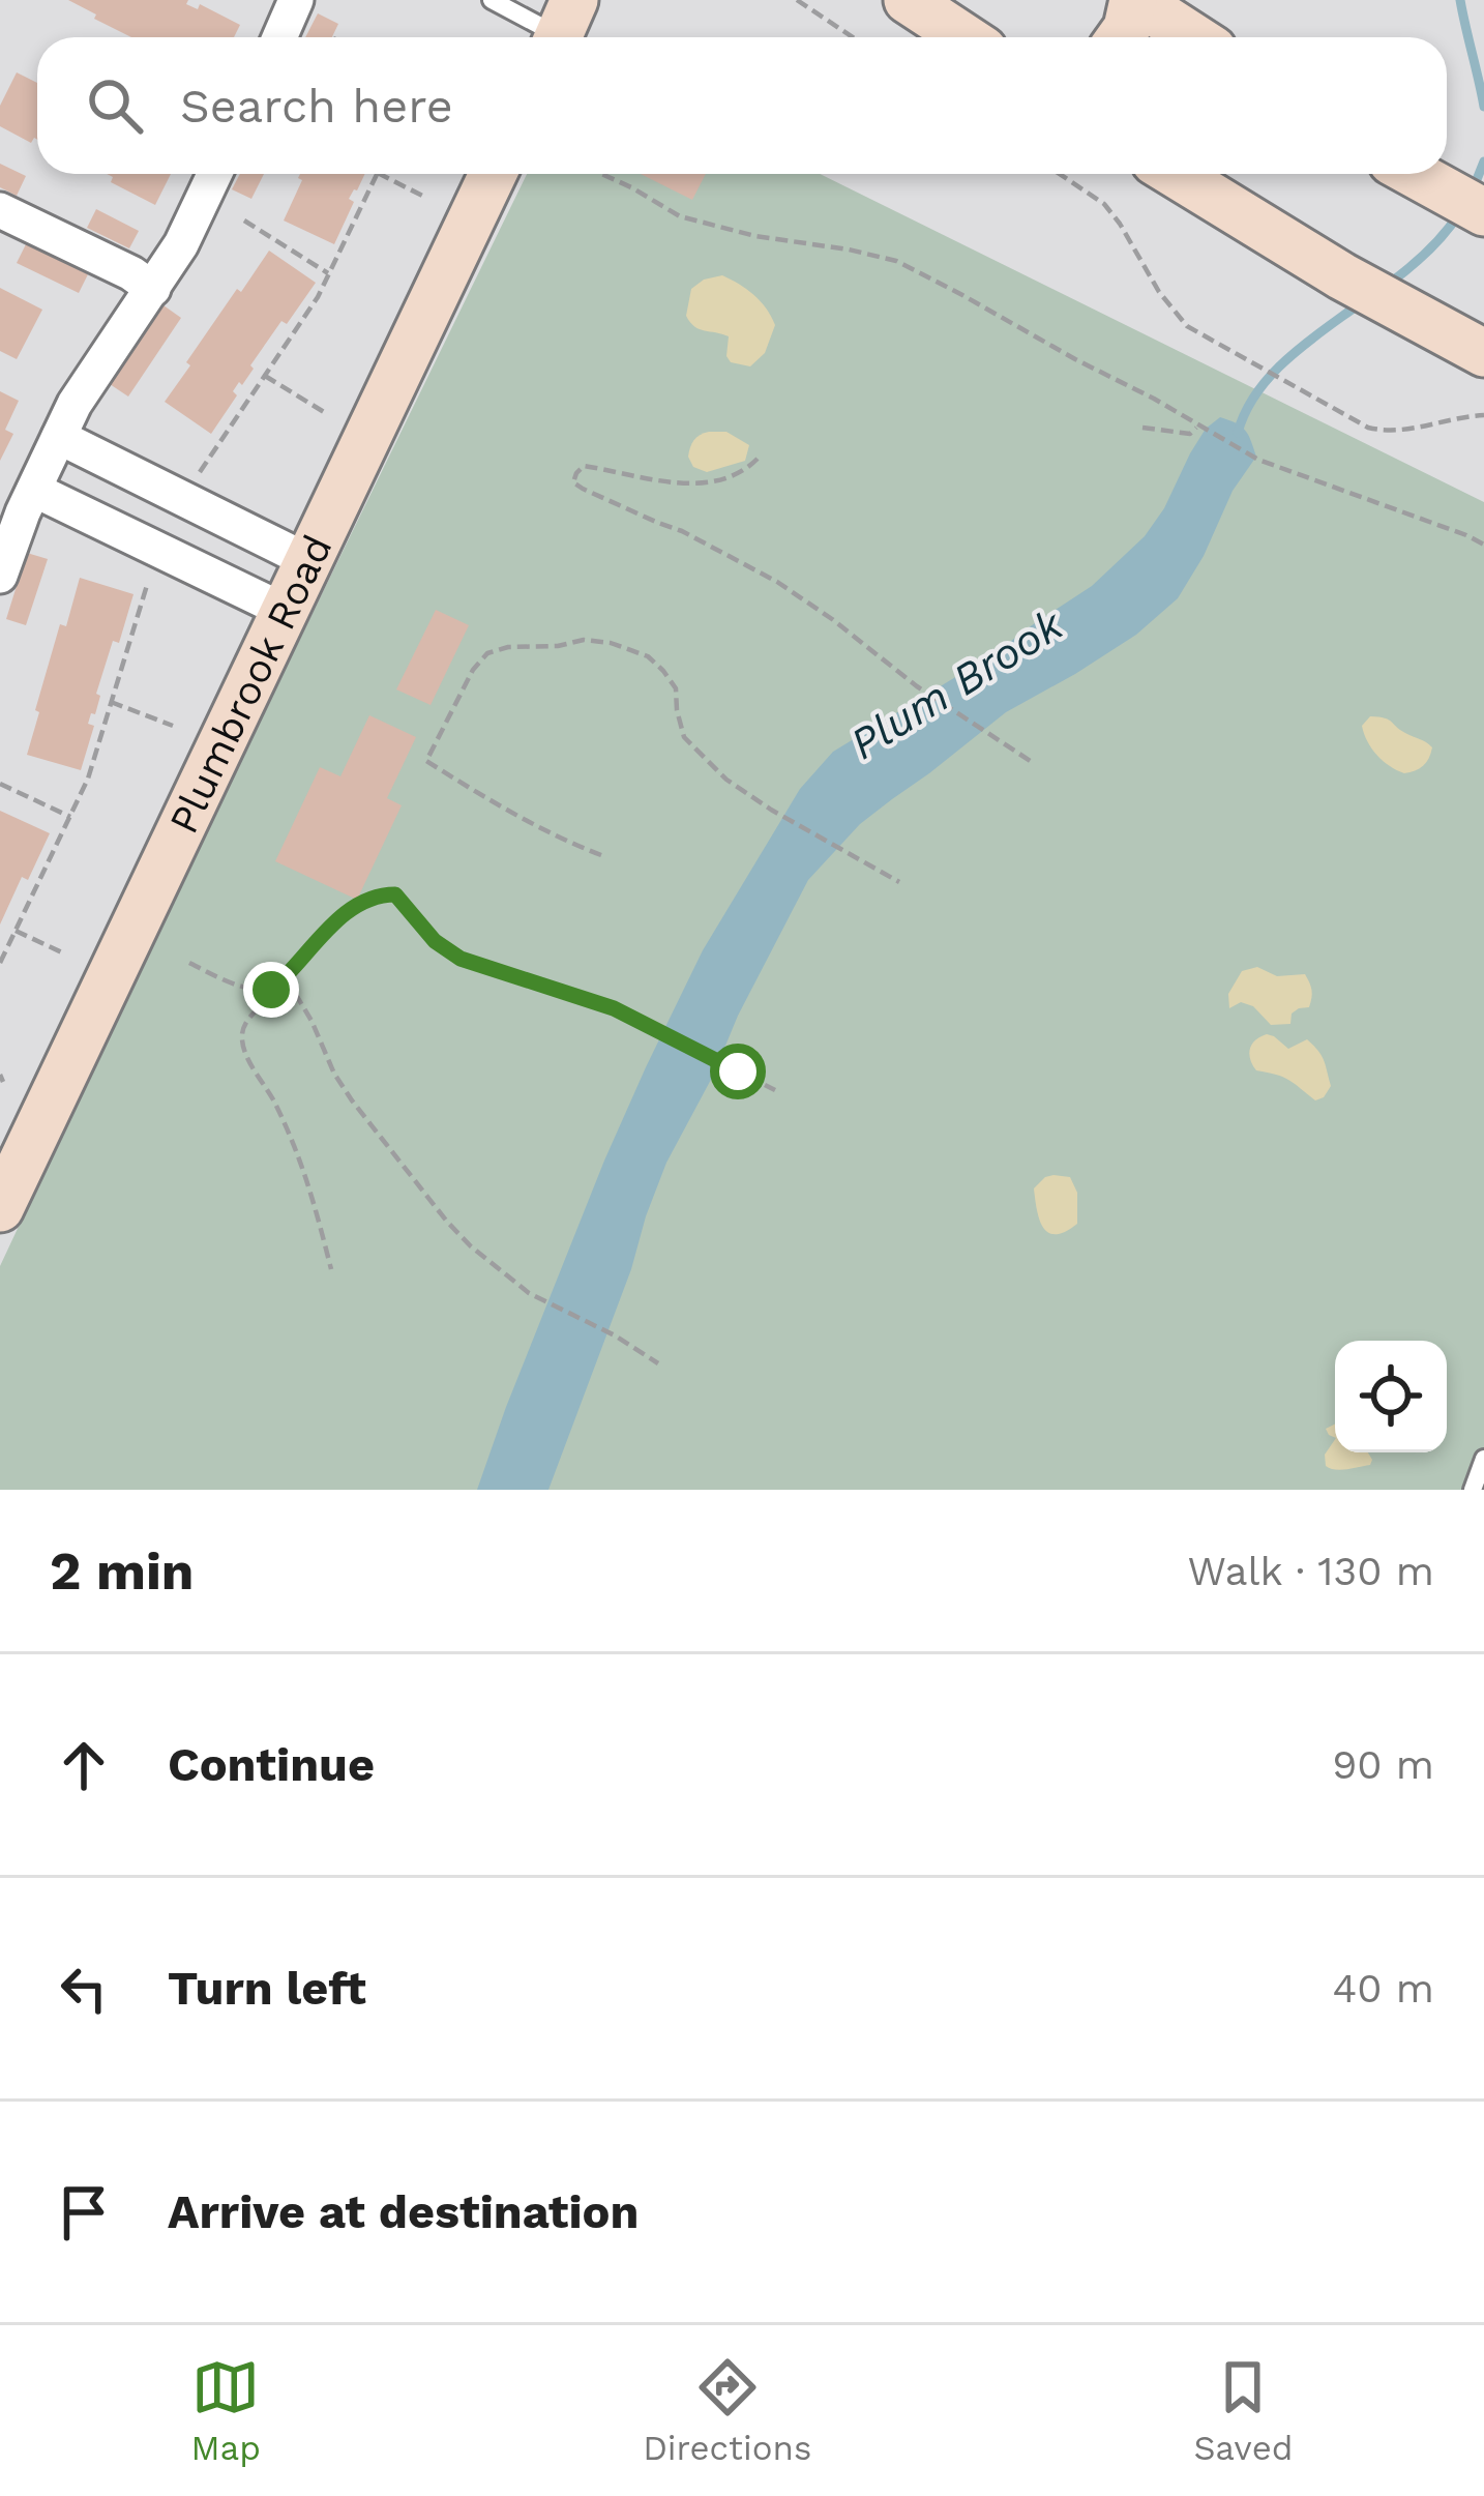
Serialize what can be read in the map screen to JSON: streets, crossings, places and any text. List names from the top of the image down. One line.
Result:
{"streets":{"street":["Plumbrook Road"]},"water":["Plum Brook"],"page":{"search":"Search here","heading":["2 min","Walk · 130 m"],"list":[["Continue","90 m"],["Turn left","40 m"],"Arrive at destination"],"nav":["Map","Directions","Saved"]}}
